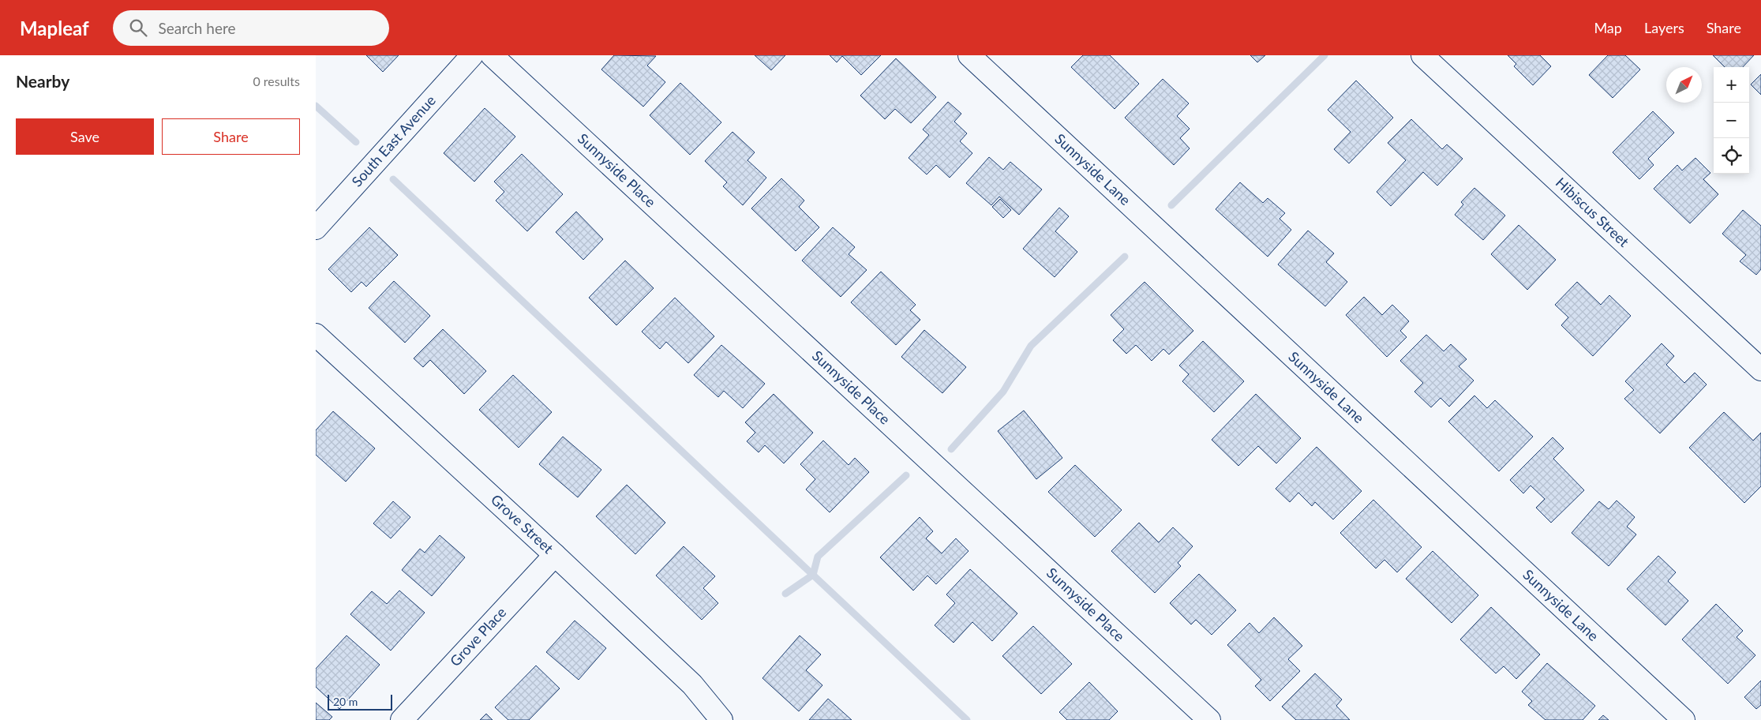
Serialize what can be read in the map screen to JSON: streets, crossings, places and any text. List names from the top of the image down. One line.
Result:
{"streets":{"street":["South East Avenue","Sunnyside Lane","Sunnyside Place","Hibiscus Street","Grove Street","Grove Place"]},"crossings":[["Grove Street","Grove Place"]],"scale_bar":"20 m","north":"top right","page":{"header":"Mapleaf","search":"Search here","nav":["Map","Layers","Share"],"heading":["Nearby","0 results"],"map_buttons":["+","−"],"buttons":["Save","Share"],"scale":"20 m"}}
